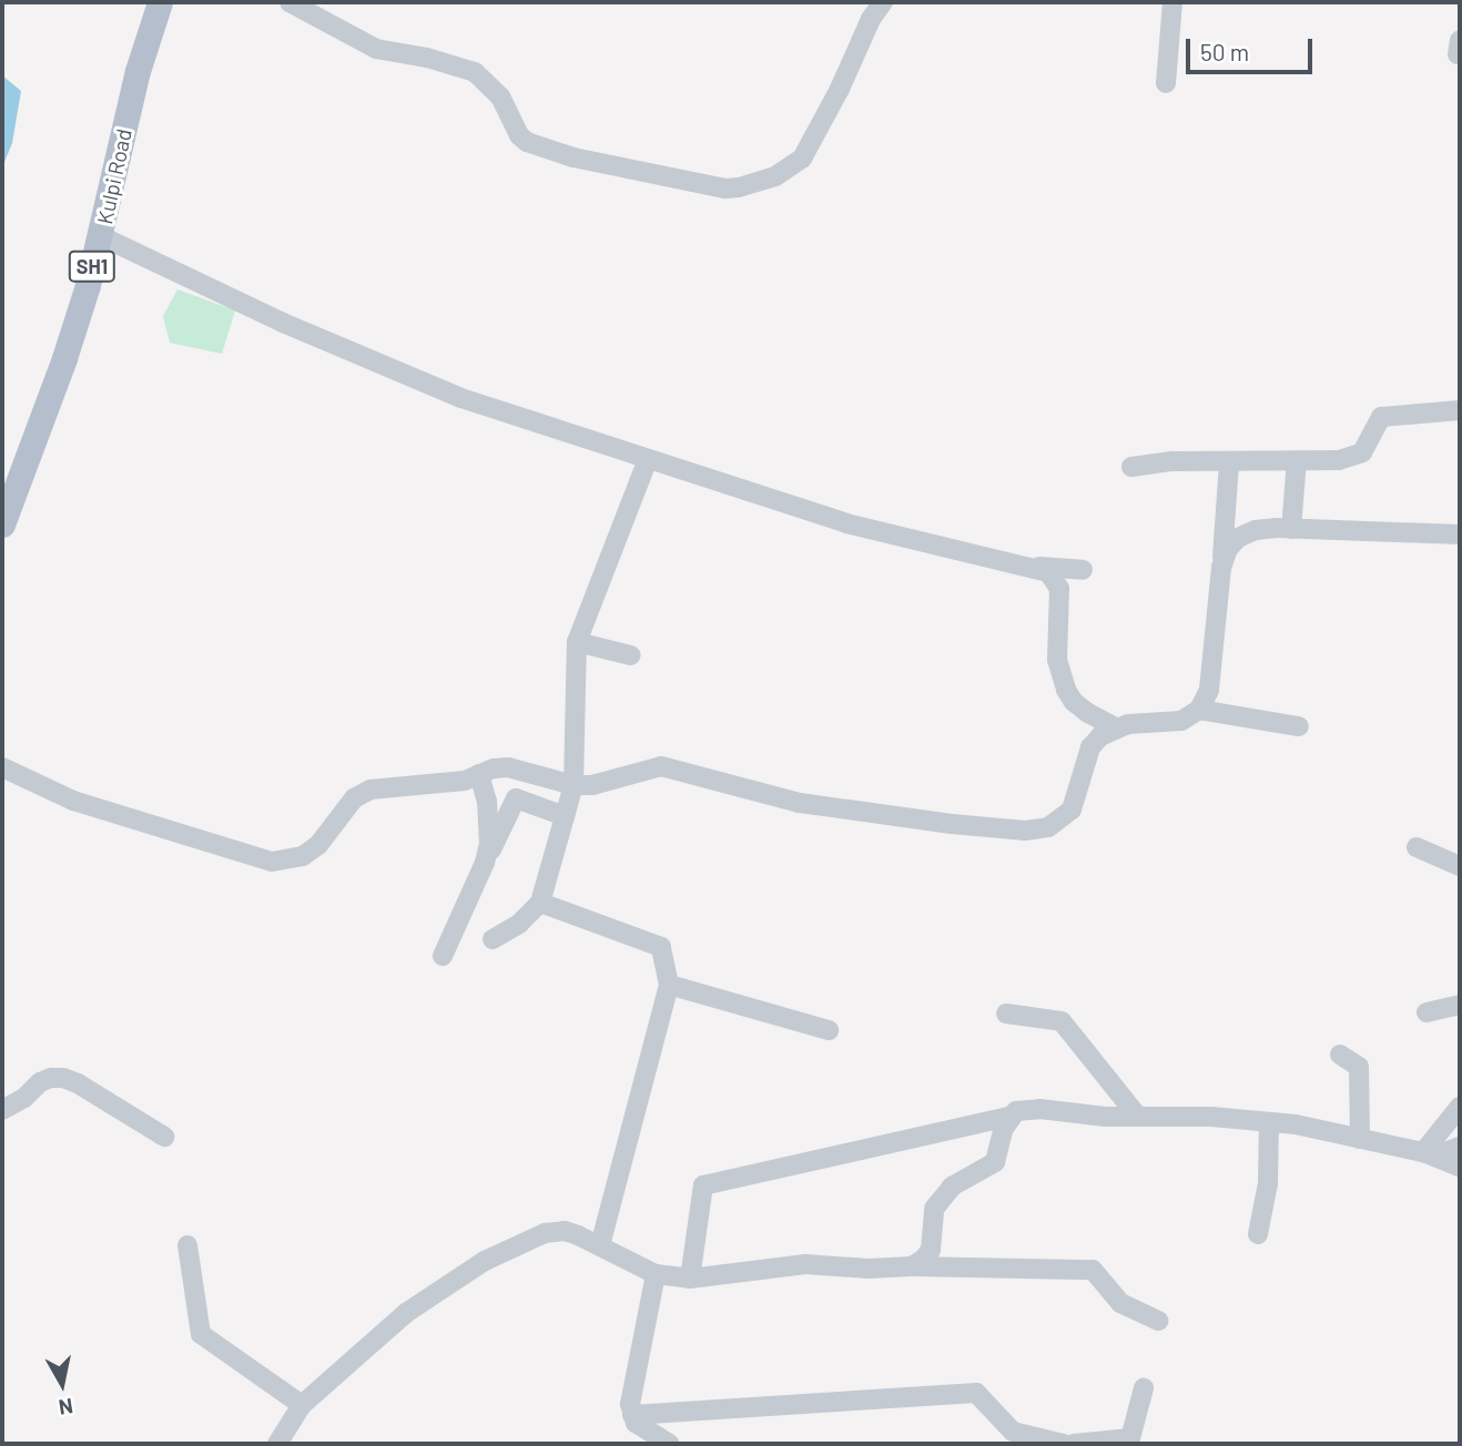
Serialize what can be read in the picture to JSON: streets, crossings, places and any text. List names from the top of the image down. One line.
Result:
{"streets":{"main road":["Kulpi Road","SH1"]},"scale_bar":"50 m","north":"bottom"}
